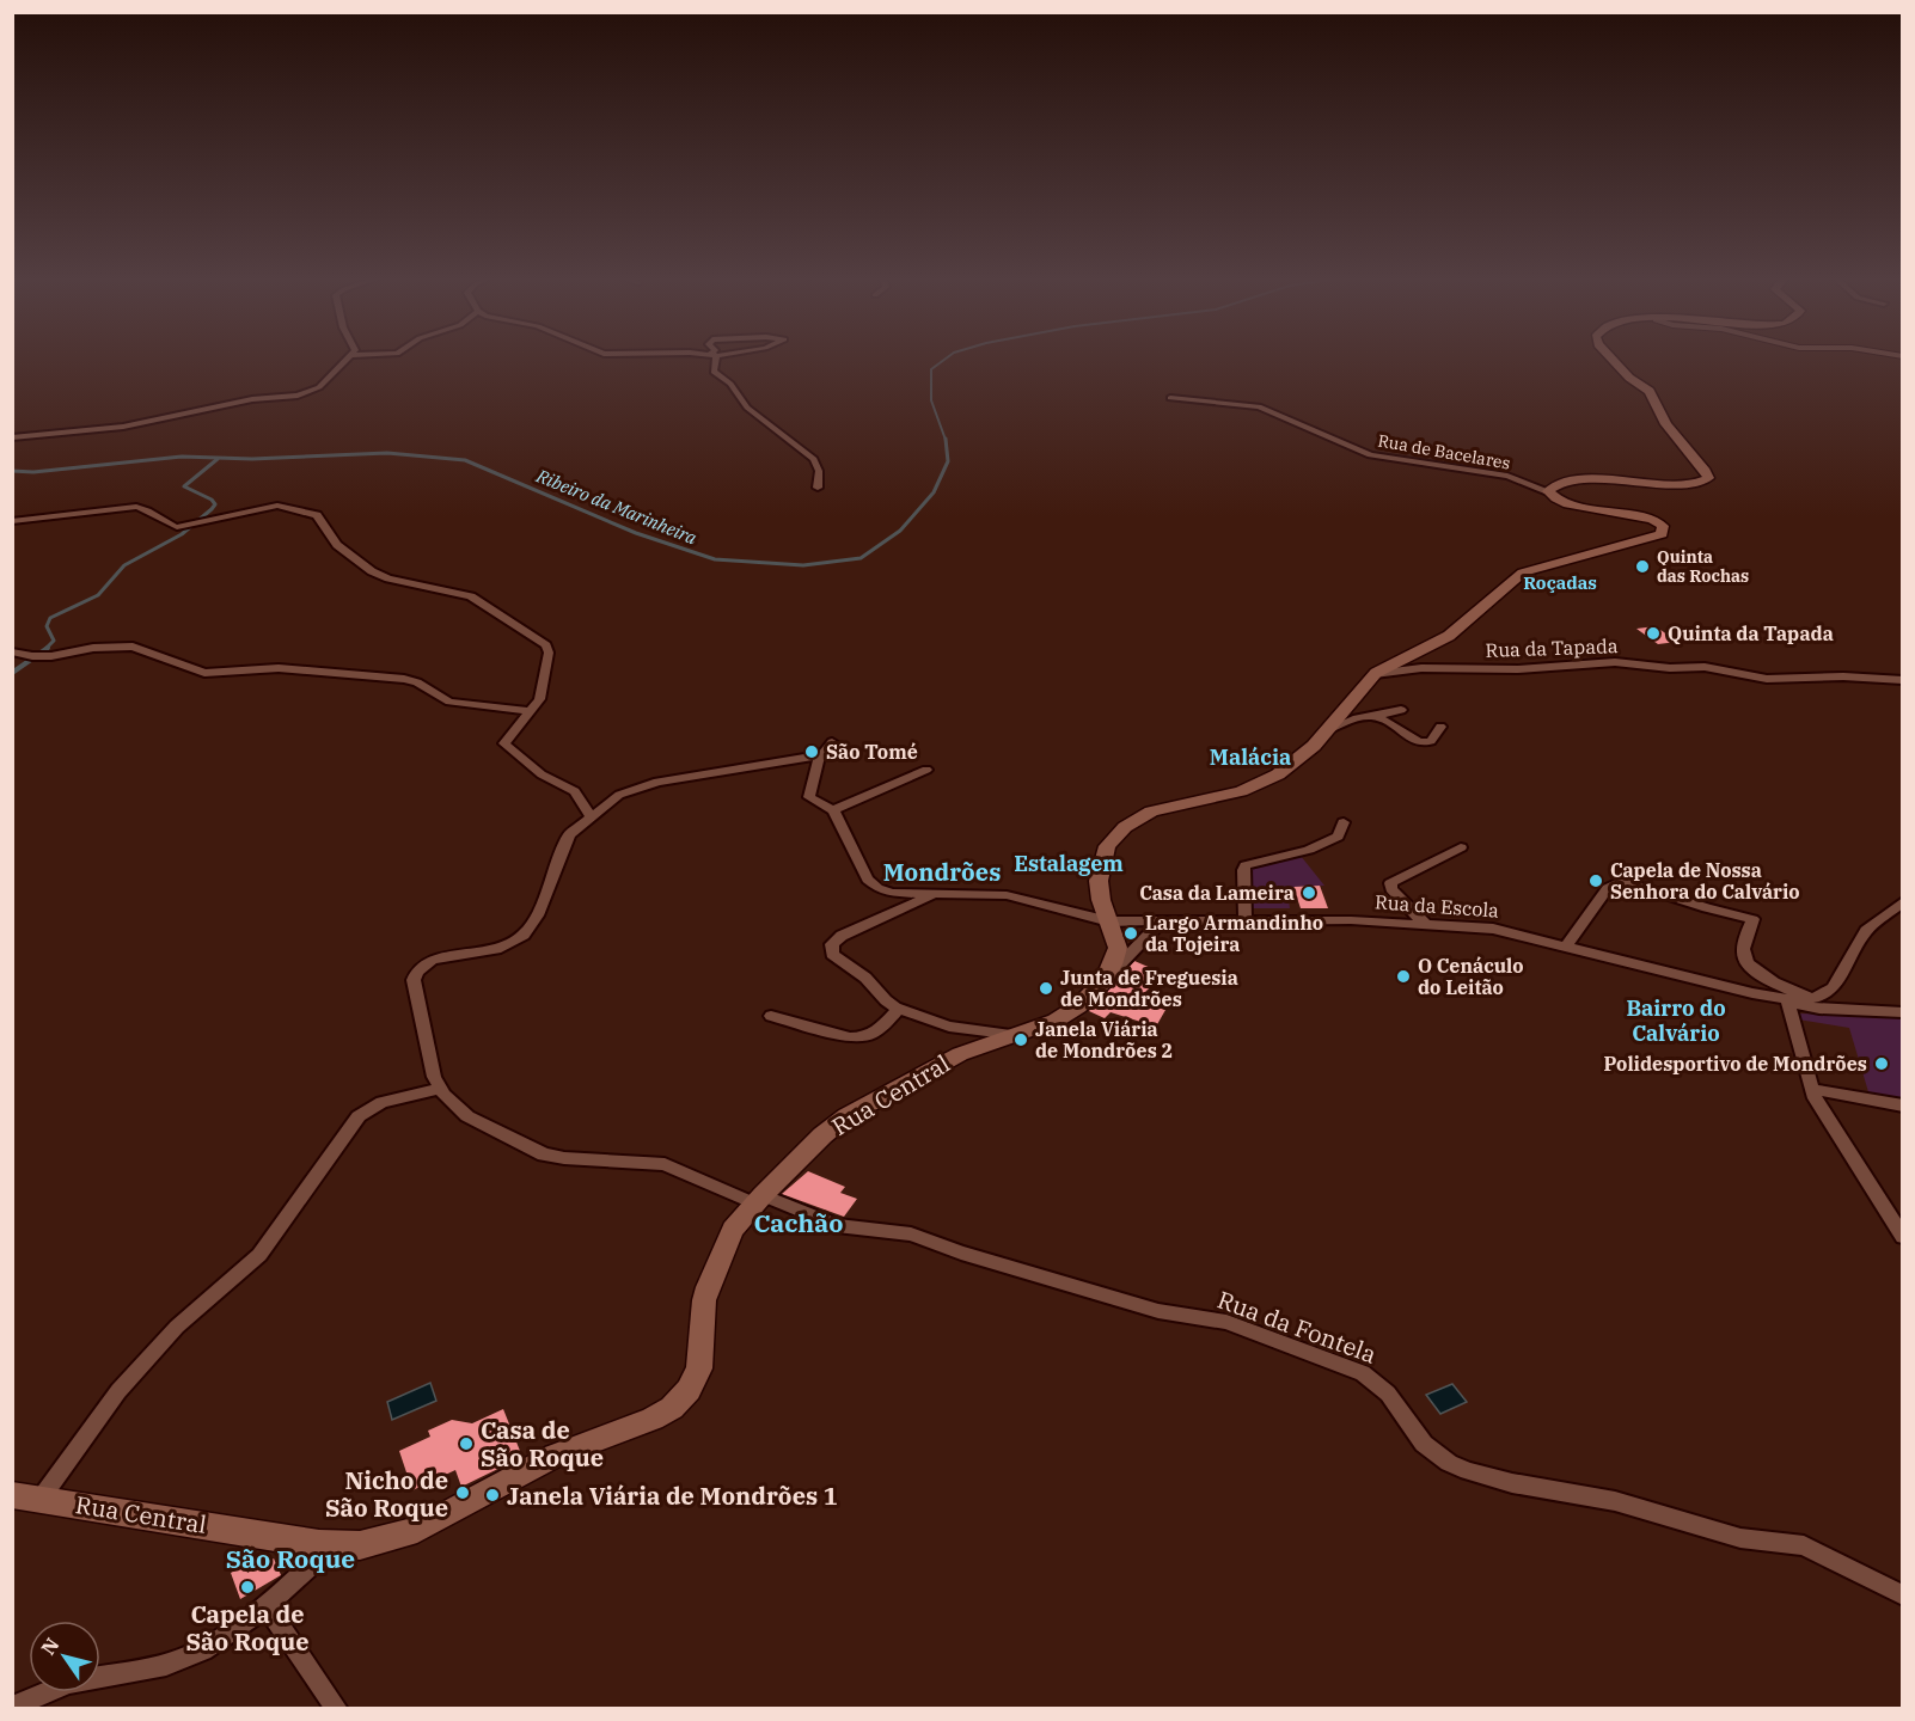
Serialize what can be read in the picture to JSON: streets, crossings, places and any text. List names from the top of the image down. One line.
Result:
{"streets":{"main road":["Rua Central"],"street":["Rua de Bacelares","Rua da Tapada","Rua da Escola","Rua da Fontela"]},"crossings":[["Rua Central","Rua da Fontela"]],"districts":["Roçadas","Malácia","Estalagem","Mondrões","Bairro do Calvário","Cachão","São Roque"],"water":["Ribeiro da Marinheira"],"places":["Quinta das Rochas","Quinta da Tapada","São Tomé","Capela de Nossa Senhora do Calvário","Casa da Lameira","Largo Armandinho da Tojeira","O Cenáculo do Leitão","Junta de Freguesia de Mondrões","Janela Viária de Mondrões 2","Polidesportivo de Mondrões","Casa de São Roque","Nicho de São Roque","Janela Viária de Mondrões 1","Capela de São Roque"],"north":"top left"}
